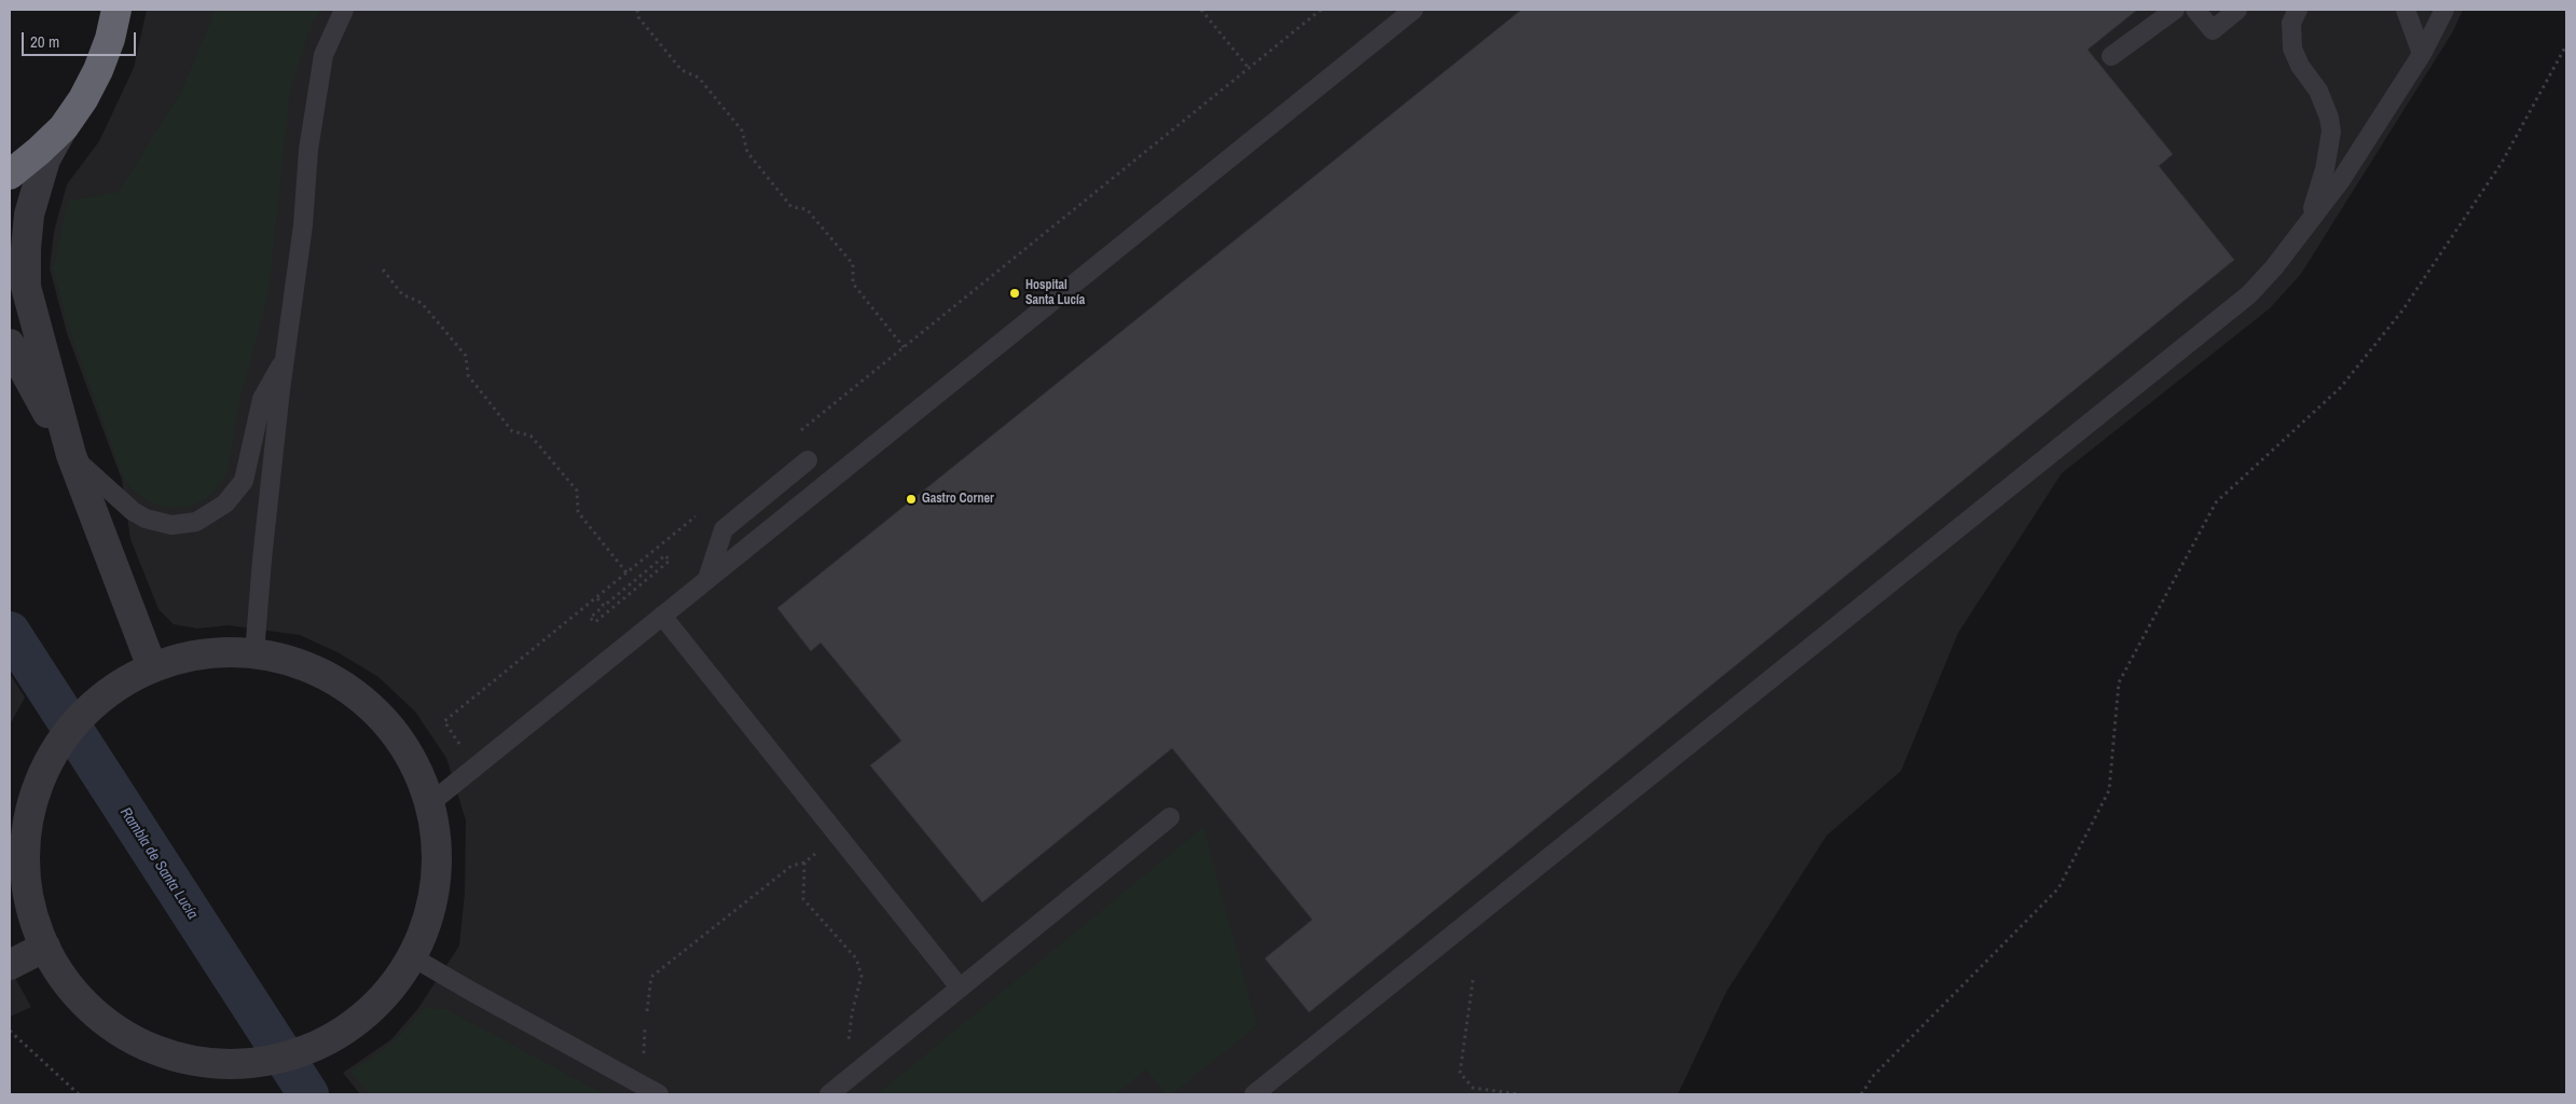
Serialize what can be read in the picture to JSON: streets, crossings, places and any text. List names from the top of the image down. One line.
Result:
{"water":["Rambla de Santa Lucía"],"places":["Hospital Santa Lucía","Gastro Corner"],"scale_bar":"20 m"}
